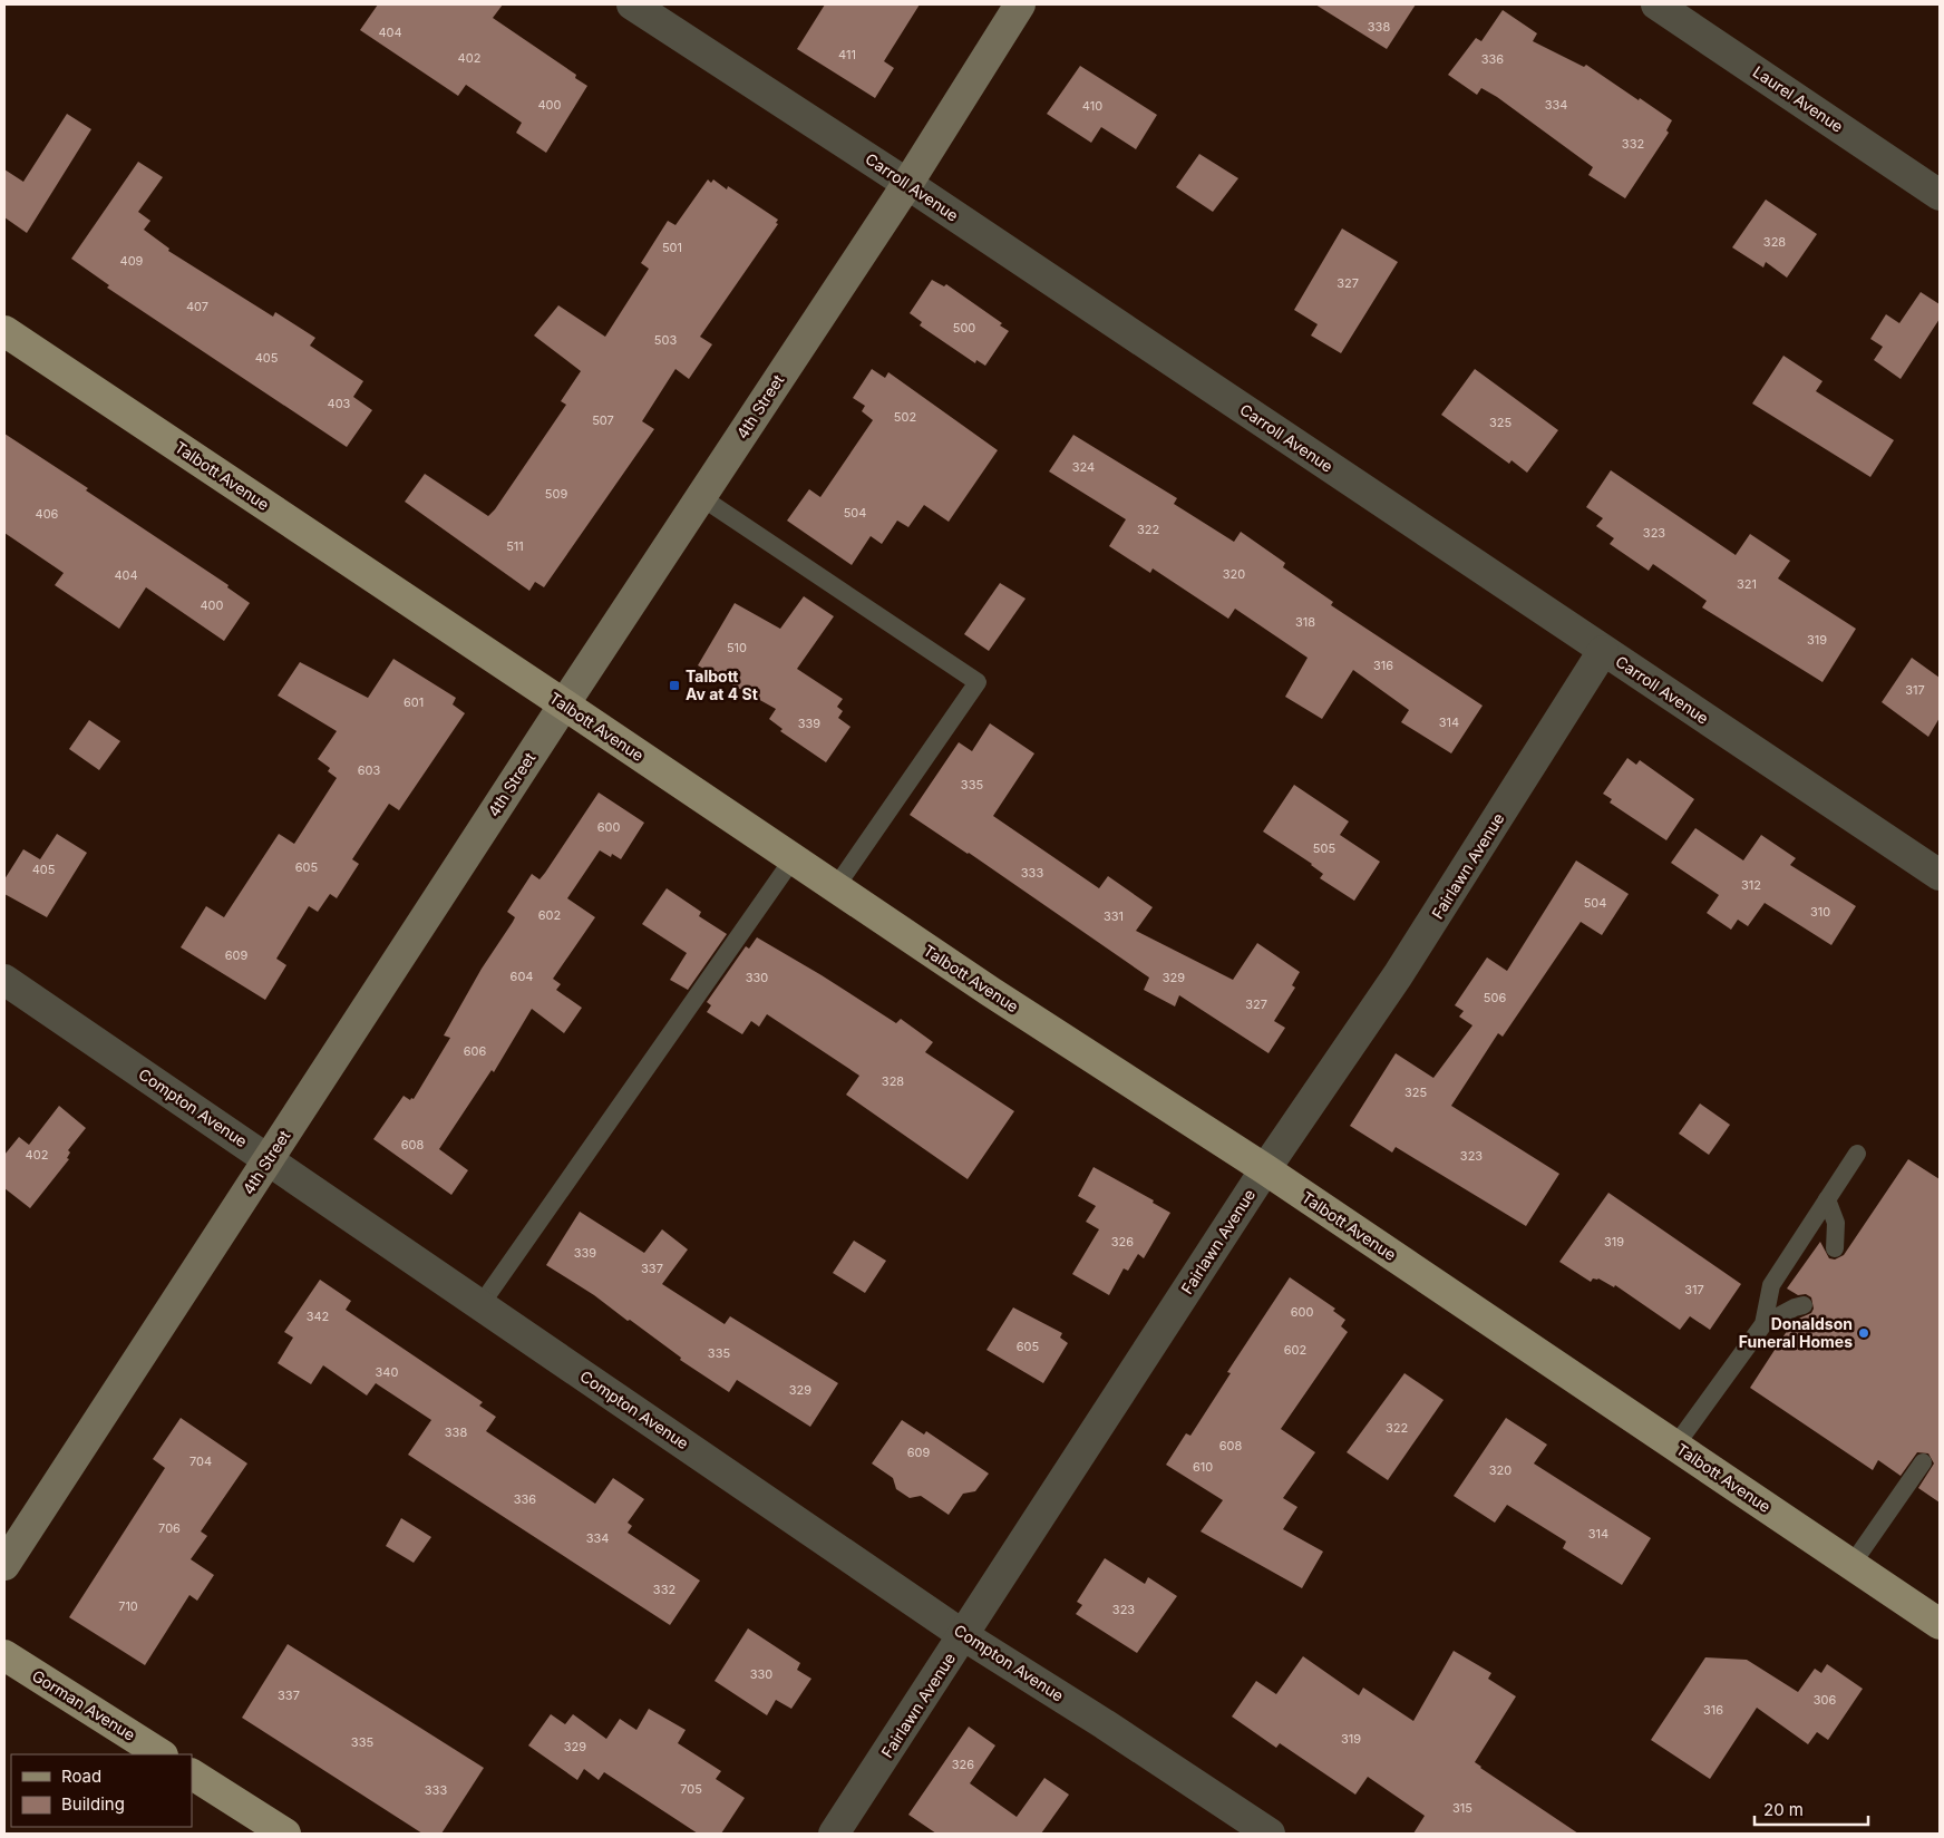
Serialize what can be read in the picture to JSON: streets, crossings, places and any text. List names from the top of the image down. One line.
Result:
{"streets":{"main road":["Talbott Avenue","Gorman Avenue"],"street":["Laurel Avenue","Carroll Avenue","4th Street","Fairlawn Avenue","Compton Avenue"]},"crossings":[["Carroll Avenue","4th Street"],["Carroll Avenue","Fairlawn Avenue"],["4th Street","Talbott Avenue"],["4th Street","Compton Avenue"],["Talbott Avenue","Fairlawn Avenue"],["Fairlawn Avenue","Compton Avenue"]],"places":{"transit":["Talbott Av at 4 St"],"other":["Donaldson Funeral Homes"]},"house_numbers":["338","404","411","402","336","400","334","410","332","328","501","409","327","407","500","503","405","403","502","507","325","324","509","504","406","322","323","511","320","404","321","400","318","319","510","316","317","601","314","339","603","335","600","505","605","405","333","312","504","310","602","331","609","604","330","329","506","327","606","328","325","608","402","323","326","319","339","337","317","600","342","605","602","335","340","329","322","338","608","609","704","610","320","336","706","314","334","332","710","323","330","337","306","316","319","335","329","326","705","333","315"],"legend":["Road","Building"],"scale_bar":"20 m"}
